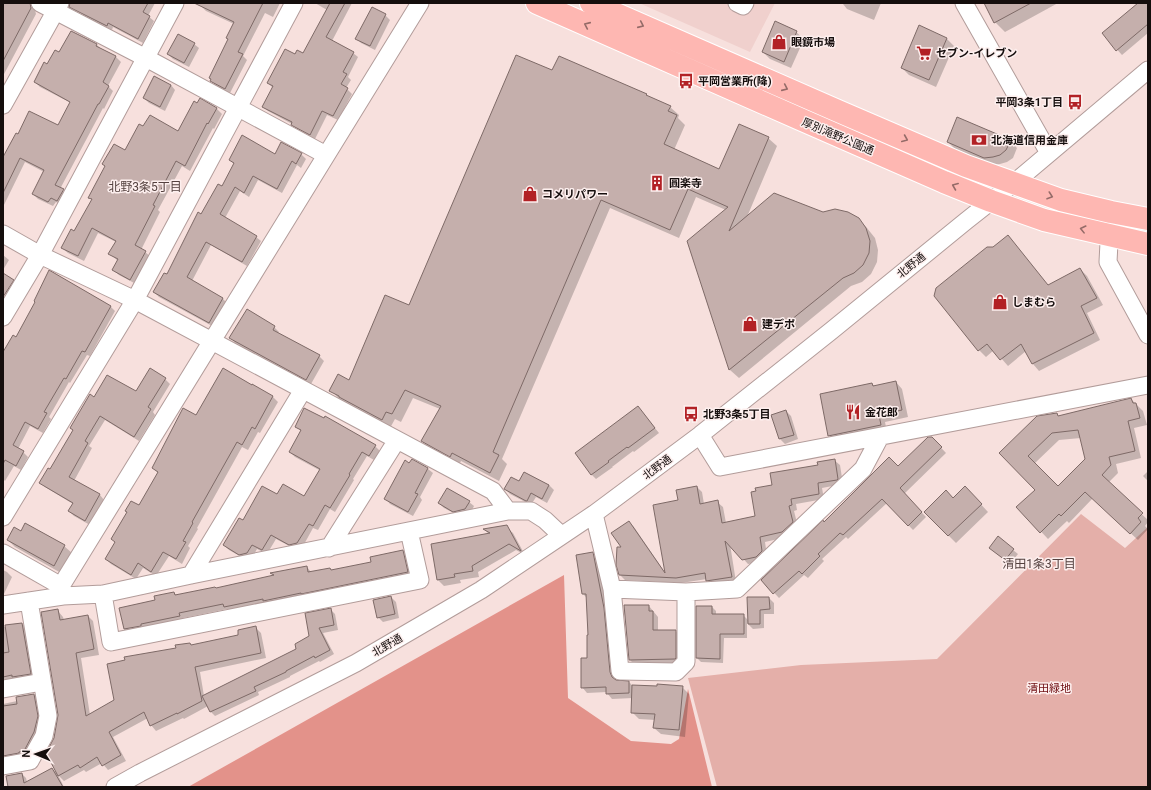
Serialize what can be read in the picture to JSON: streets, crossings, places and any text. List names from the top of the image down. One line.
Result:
{"streets":{"main road":["厚別滝野公園通"],"street":["北野通"]},"crossings":[["厚別滝野公園通","北野通"]],"districts":["北野3条5丁目","清田1条3丁目"],"parks":["清田緑地"],"places":{"shop":["眼鏡市場","コメリパワー","しまむら","建デポ"],"supermarket":["セブン-イレブン"],"bus stop":["平岡営業所(降)","平岡3条1丁目","北野3条5丁目"],"bank":["北海道信用金庫"],"building":["圓楽寺"],"restaurant":["金花郎"]},"north":"left"}
